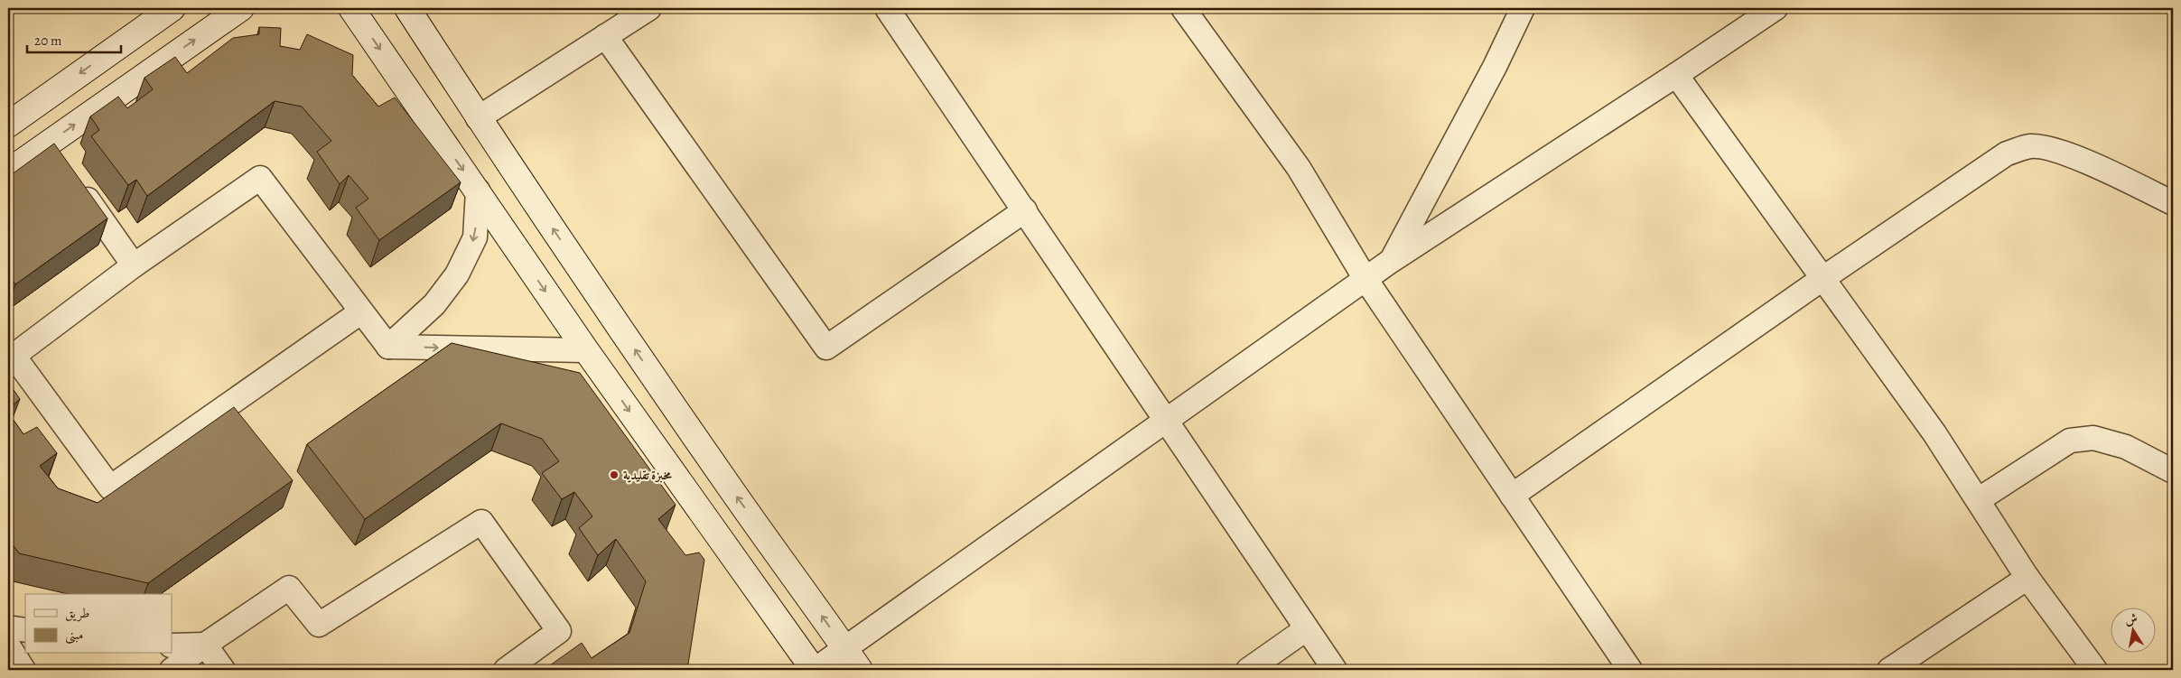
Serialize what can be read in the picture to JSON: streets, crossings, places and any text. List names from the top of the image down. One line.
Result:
{"places":["مخبزة تقليدية"],"legend":["طريق","مبنى"],"scale_bar":"20 m","north":"top"}
